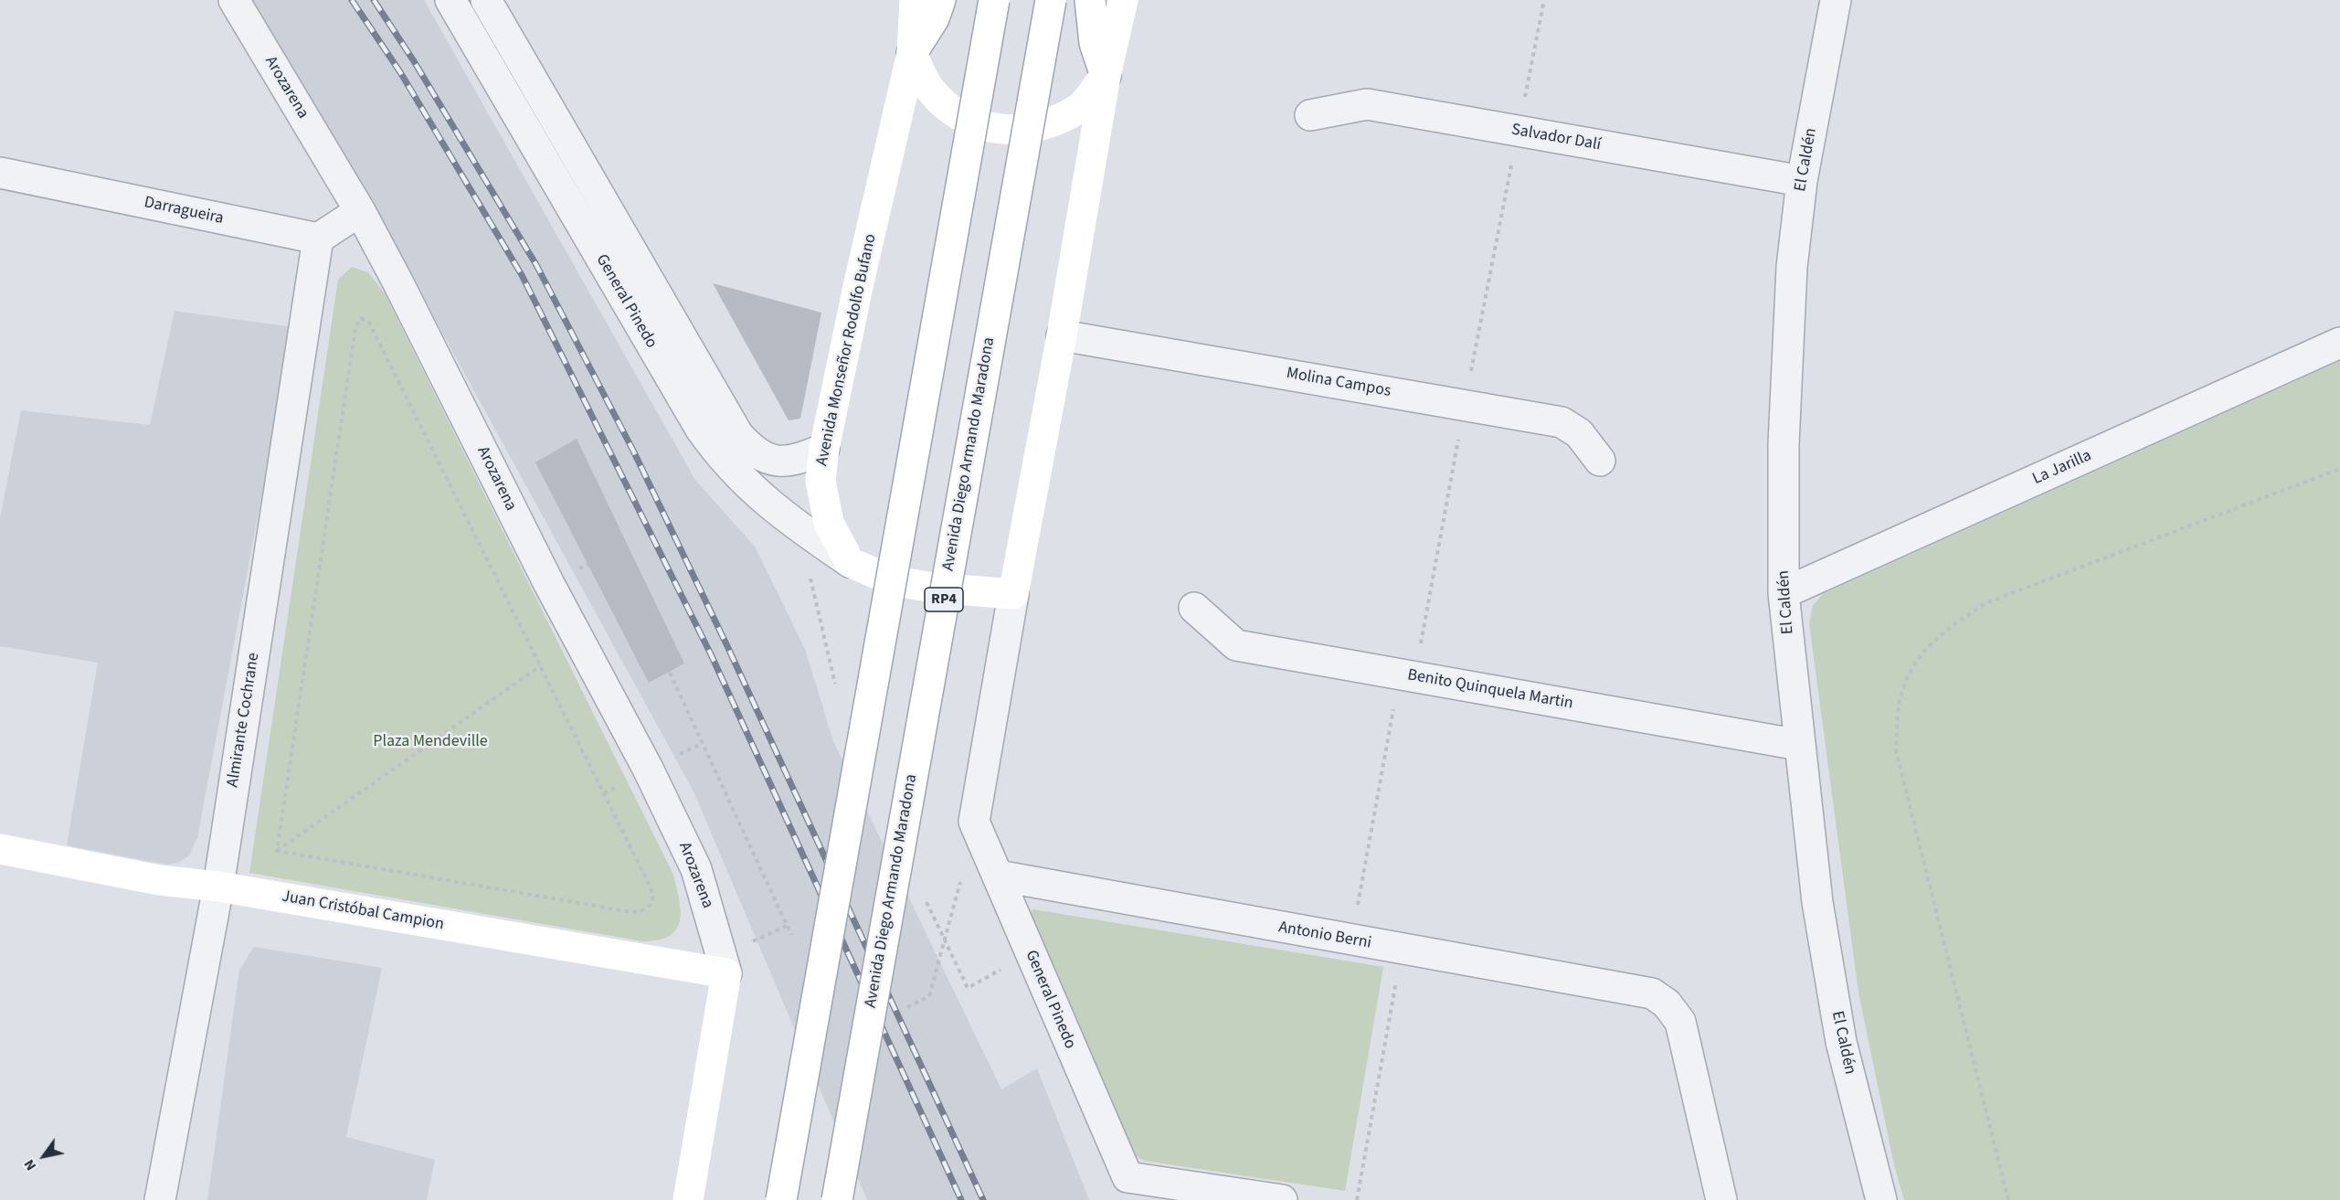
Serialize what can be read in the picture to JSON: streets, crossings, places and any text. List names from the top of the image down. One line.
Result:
{"streets":{"street":["Arozarena","Salvador Dalí","El Caldén","Darragueira","General Pinedo","Avenida Monseñor Rodolfo Bufano","Molina Campos","Avenida Diego Armando Maradona","La Jarilla","RP4","Benito Quinquela Martin","Almirante Cochrane","Juan Cristóbal Campion","Antonio Berni"]},"crossings":[["Arozarena","Juan Cristóbal Campion"],["Salvador Dalí","El Caldén"],["El Caldén","La Jarilla"],["El Caldén","Benito Quinquela Martin"],["Darragueira","Almirante Cochrane"],["General Pinedo","Avenida Monseñor Rodolfo Bufano"],["General Pinedo","Antonio Berni"],["Almirante Cochrane","Juan Cristóbal Campion"]],"parks":["Plaza Mendeville"],"north":"bottom left"}
